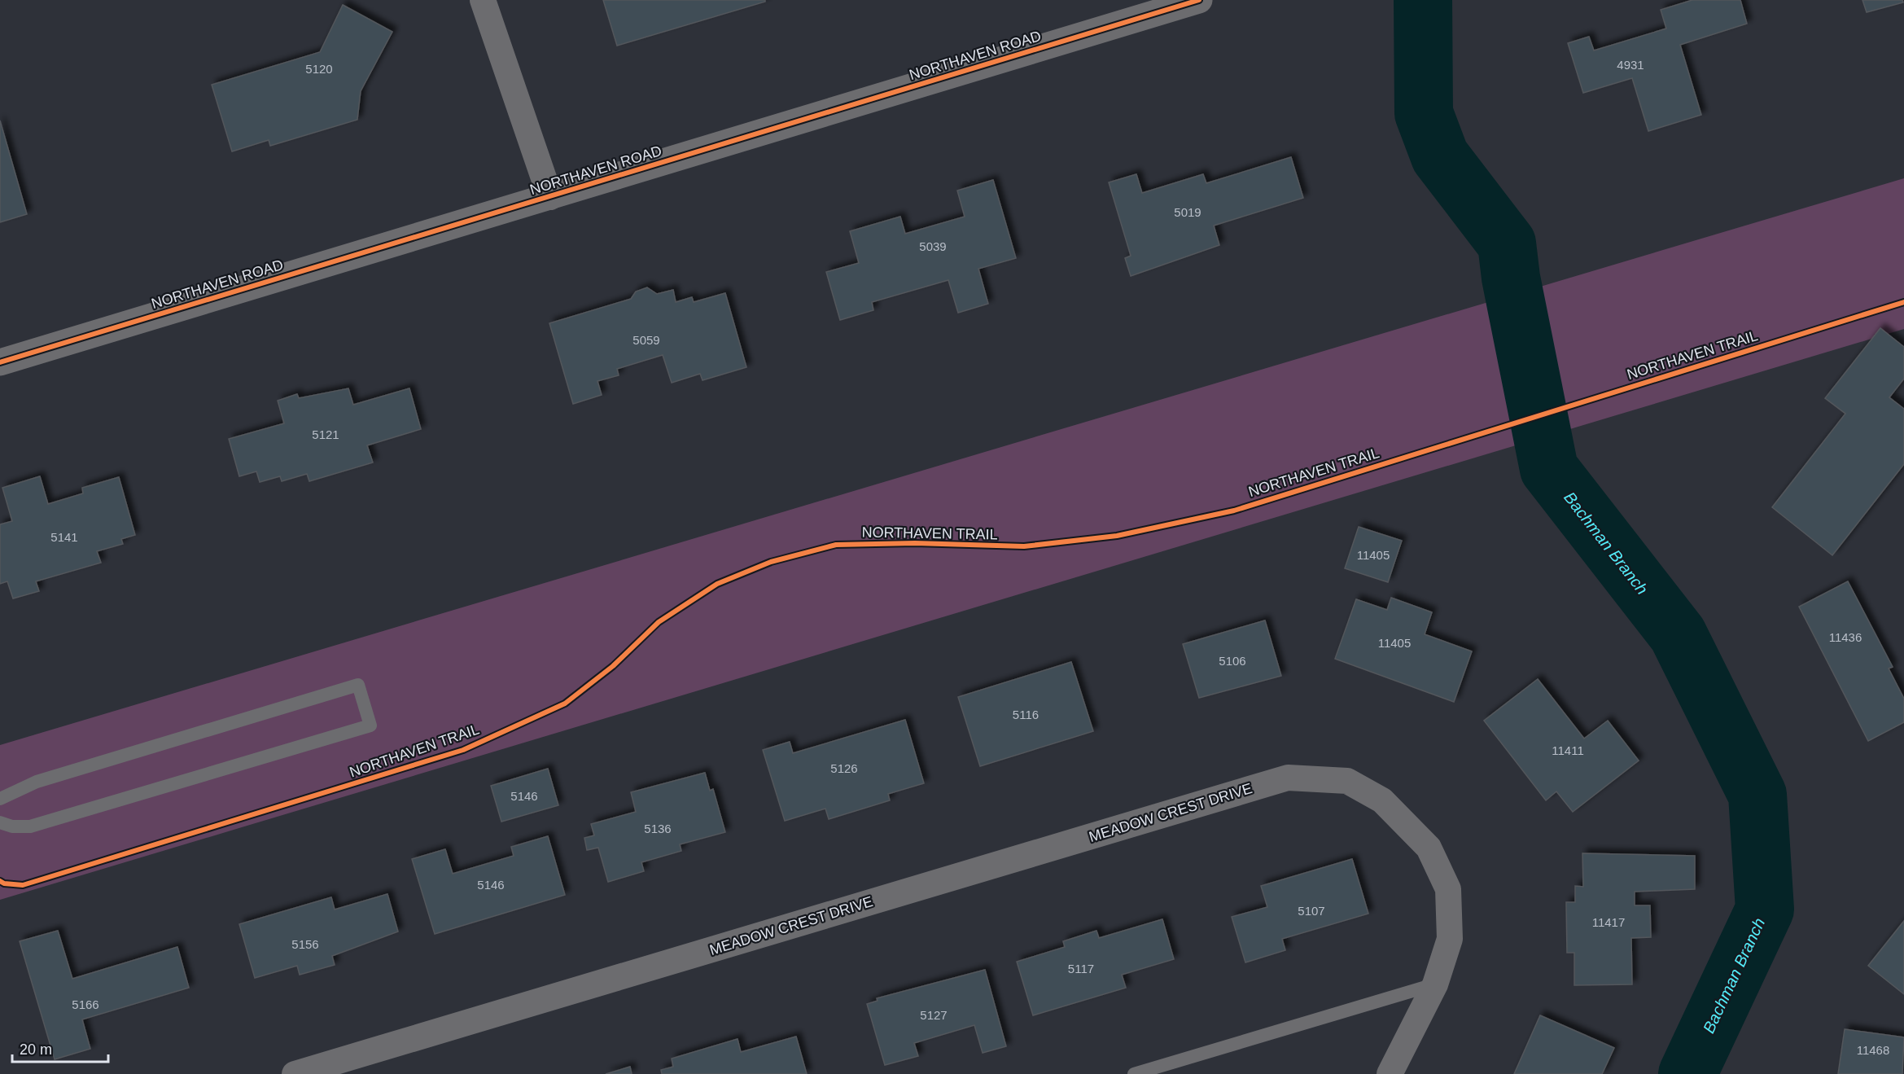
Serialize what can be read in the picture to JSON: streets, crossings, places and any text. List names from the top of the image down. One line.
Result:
{"streets":{"street":["NORTHAVEN ROAD","MEADOW CREST DRIVE"],"cycle path":["NORTHAVEN TRAIL"]},"water":["Bachman Branch"],"house_numbers":["4931","5120","5019","5039","5059","5121","5141","11405","11436","11405","5106","5116","11411","5126","5146","5136","5146","5107","11417","5156","5117","5166","5127","11468"],"scale_bar":"20 m"}
